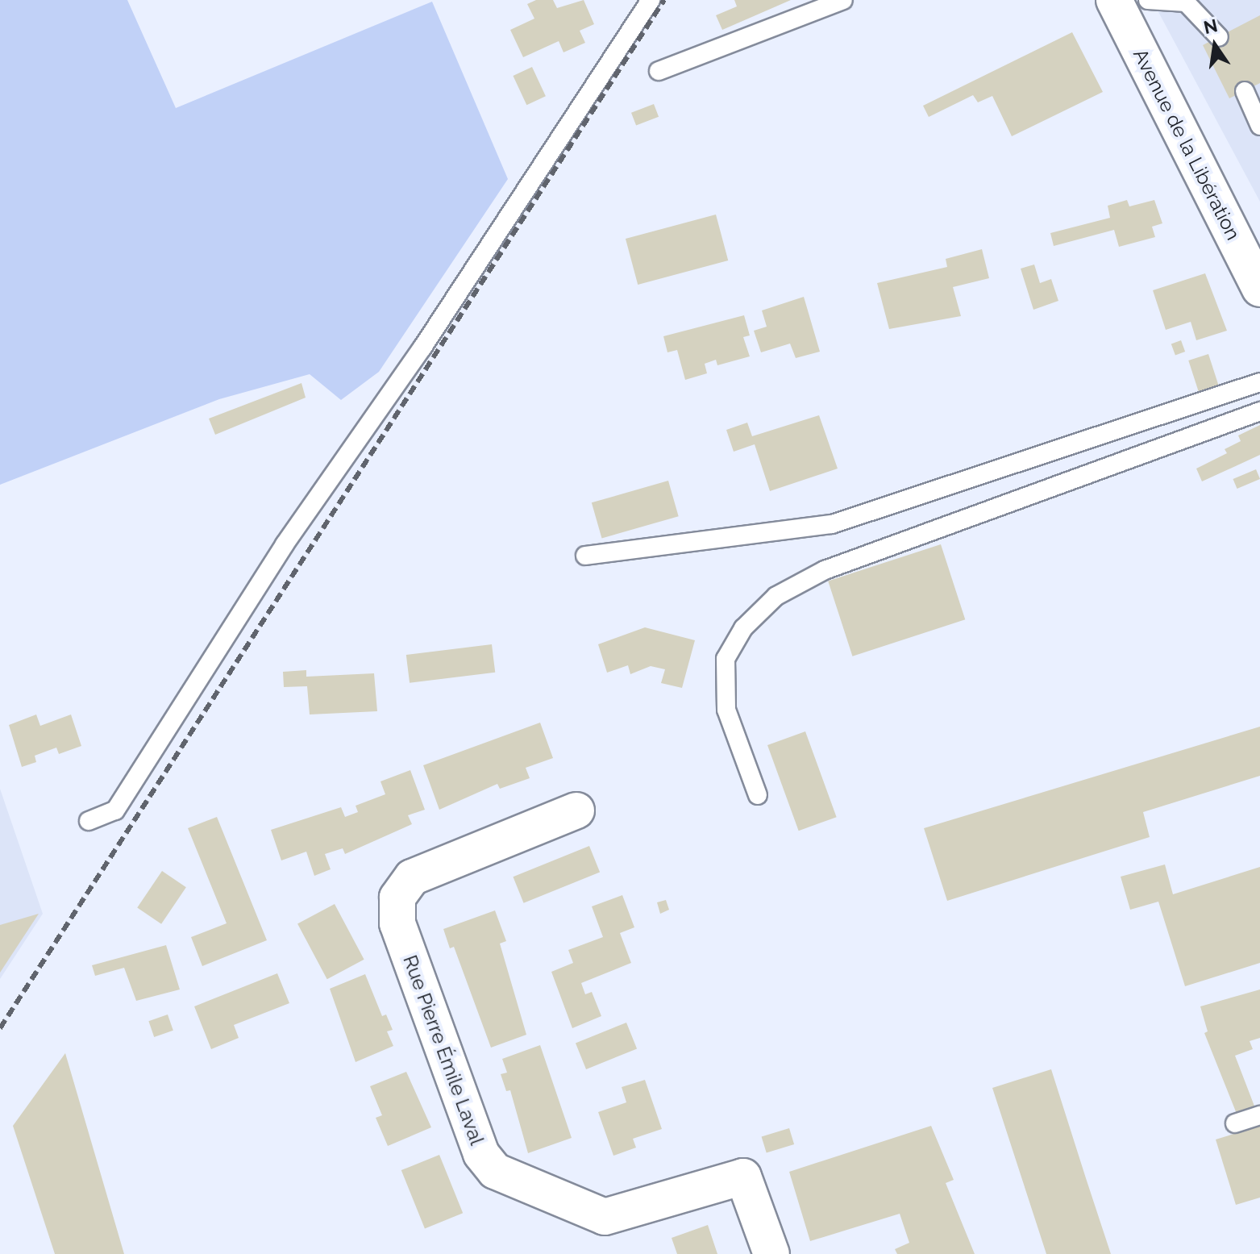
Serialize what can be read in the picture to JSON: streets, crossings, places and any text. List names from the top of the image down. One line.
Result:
{"streets":{"street":["Avenue de la Libération","Rue Pierre Émile Laval"]},"north":"top"}
